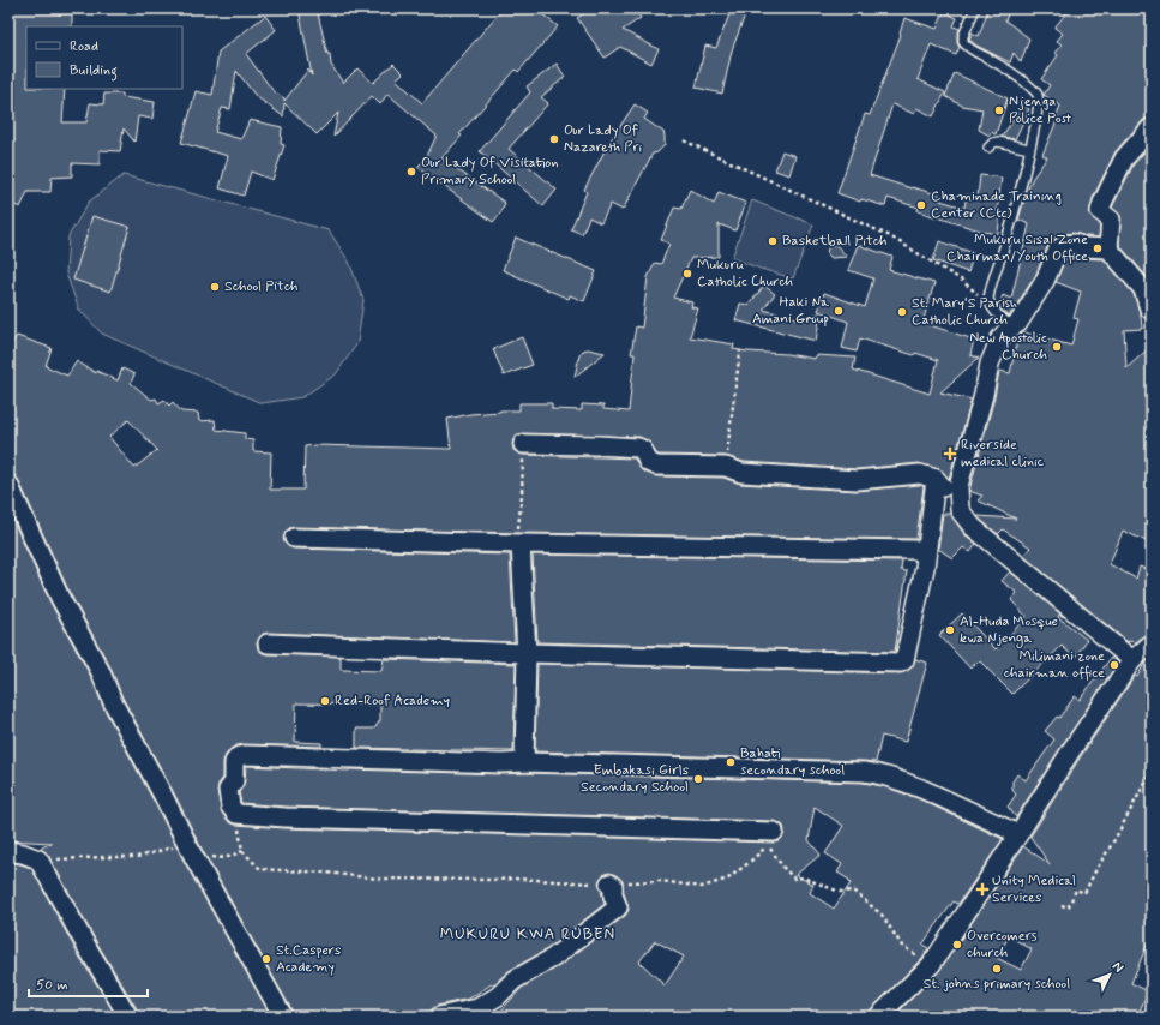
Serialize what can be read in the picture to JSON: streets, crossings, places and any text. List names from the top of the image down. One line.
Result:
{"districts":["MUKURU KWA RUBEN"],"places":{"other":["Njenga Police Post","Our Lady Of Nazareth Pri","Our Lady Of Visitation Primary School","Chaminade Training Center (Ctc)","Basketball Pitch","Mukuru Sisal Zone Chairman/Youth Office","Mukuru Catholic Church","School Pitch","Haki Na Amani Group","St. Mary'S Parish Catholic Church","New Apostolic Church","Al-Huda Mosque kwa Njenga","Milimani zone chairman office","Red-Roof Academy","Bahati secondary school","Embakasi Girls Secondary School","Overcomers church","St.Caspers Academy","St. johns primary school"],"health":["Riverside medical clinic","Unity Medical Services"]},"legend":["Road","Building"],"scale_bar":"50 m","north":"top right"}
